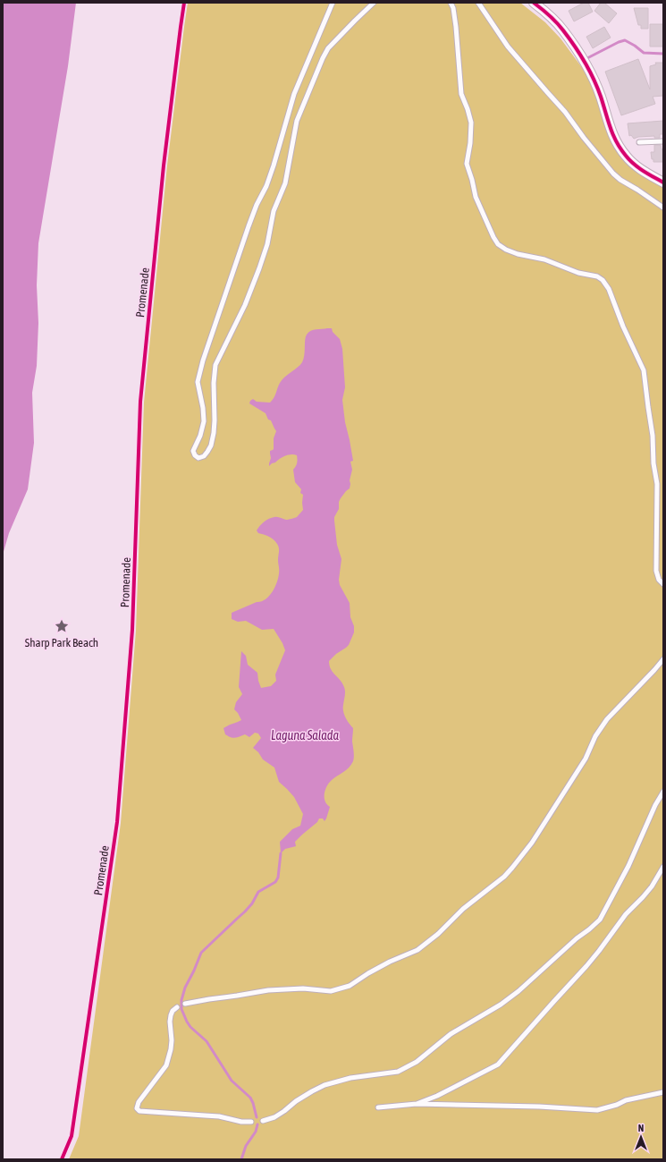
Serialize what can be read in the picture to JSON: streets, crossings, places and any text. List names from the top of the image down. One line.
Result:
{"streets":{"cycle path":["Promenade"]},"water":["Laguna Salada"],"places":{"place":["Sharp Park Beach"]},"north":"top"}
